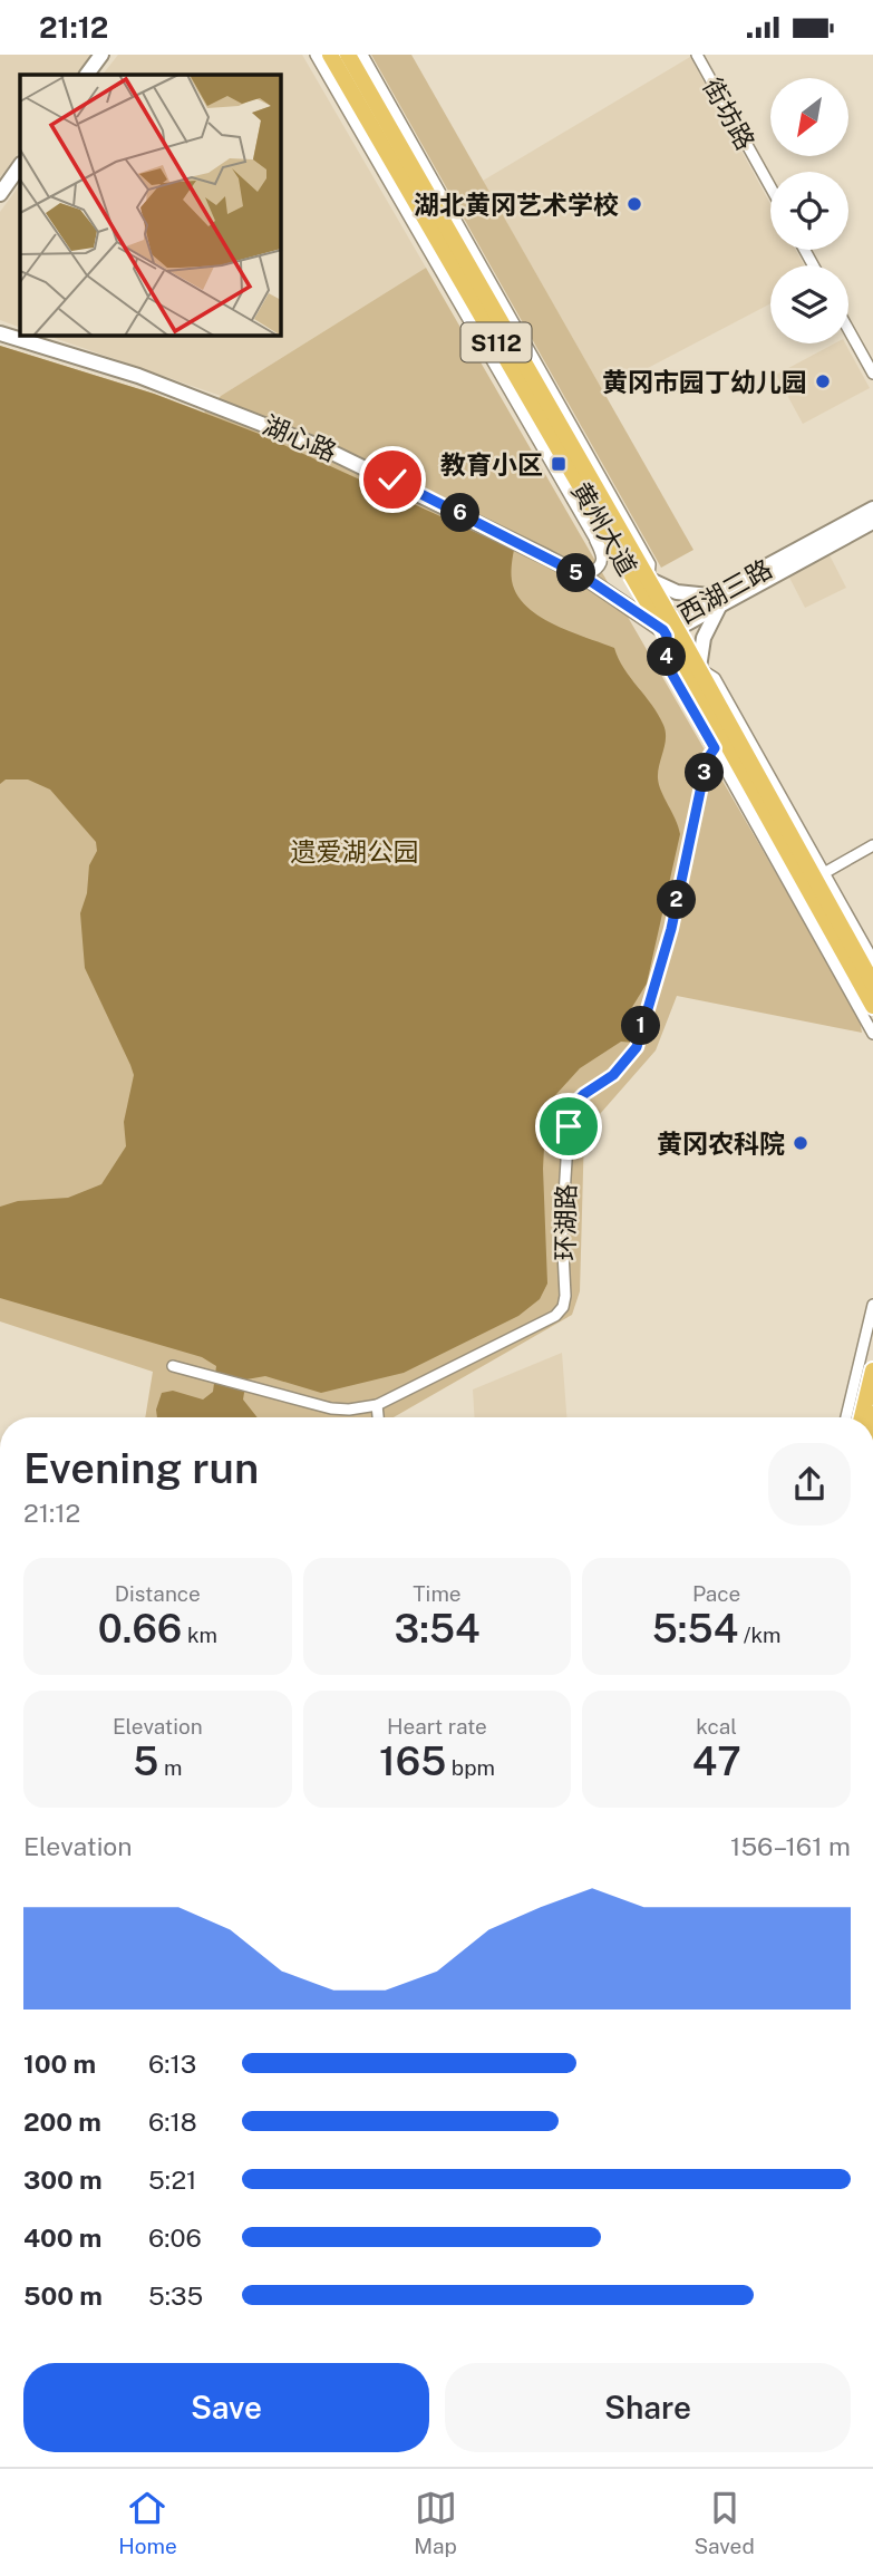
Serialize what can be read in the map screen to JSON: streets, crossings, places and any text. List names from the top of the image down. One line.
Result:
{"streets":{"main road":["S112","黄州大道"],"street":["街坊路","湖心路","西湖三路","环湖路"]},"crossings":[["湖心路","黄州大道"],["湖心路","西湖三路"],["黄州大道","西湖三路"],["黄州大道","环湖路"]],"parks":["遗爱湖公园"],"places":{"other":["湖北黄冈艺术学校","黄冈市园丁幼儿园","黄冈农科院"],"transit":["教育小区"]},"north":"bottom left","page":{"status":"21:12","pins":["6","5","4","3","2","1"],"heading":["Evening run","21:12"],"stats":[["Distance","0.66 km"],["Time","3:54"],["Pace","5:54 /km"],["Elevation","5 m"],["Heart rate","165 bpm"],["kcal","47"]],"chart":["Elevation","156–161 m"],"list":[{"name":"100 m","note":"6:13"},{"name":"200 m","note":"6:18"},{"name":"300 m","note":"5:21"},{"name":"400 m","note":"6:06"},{"name":"500 m","note":"5:35"}],"buttons":["Save","Share"],"tabs":["Home","Map","Saved"]}}
